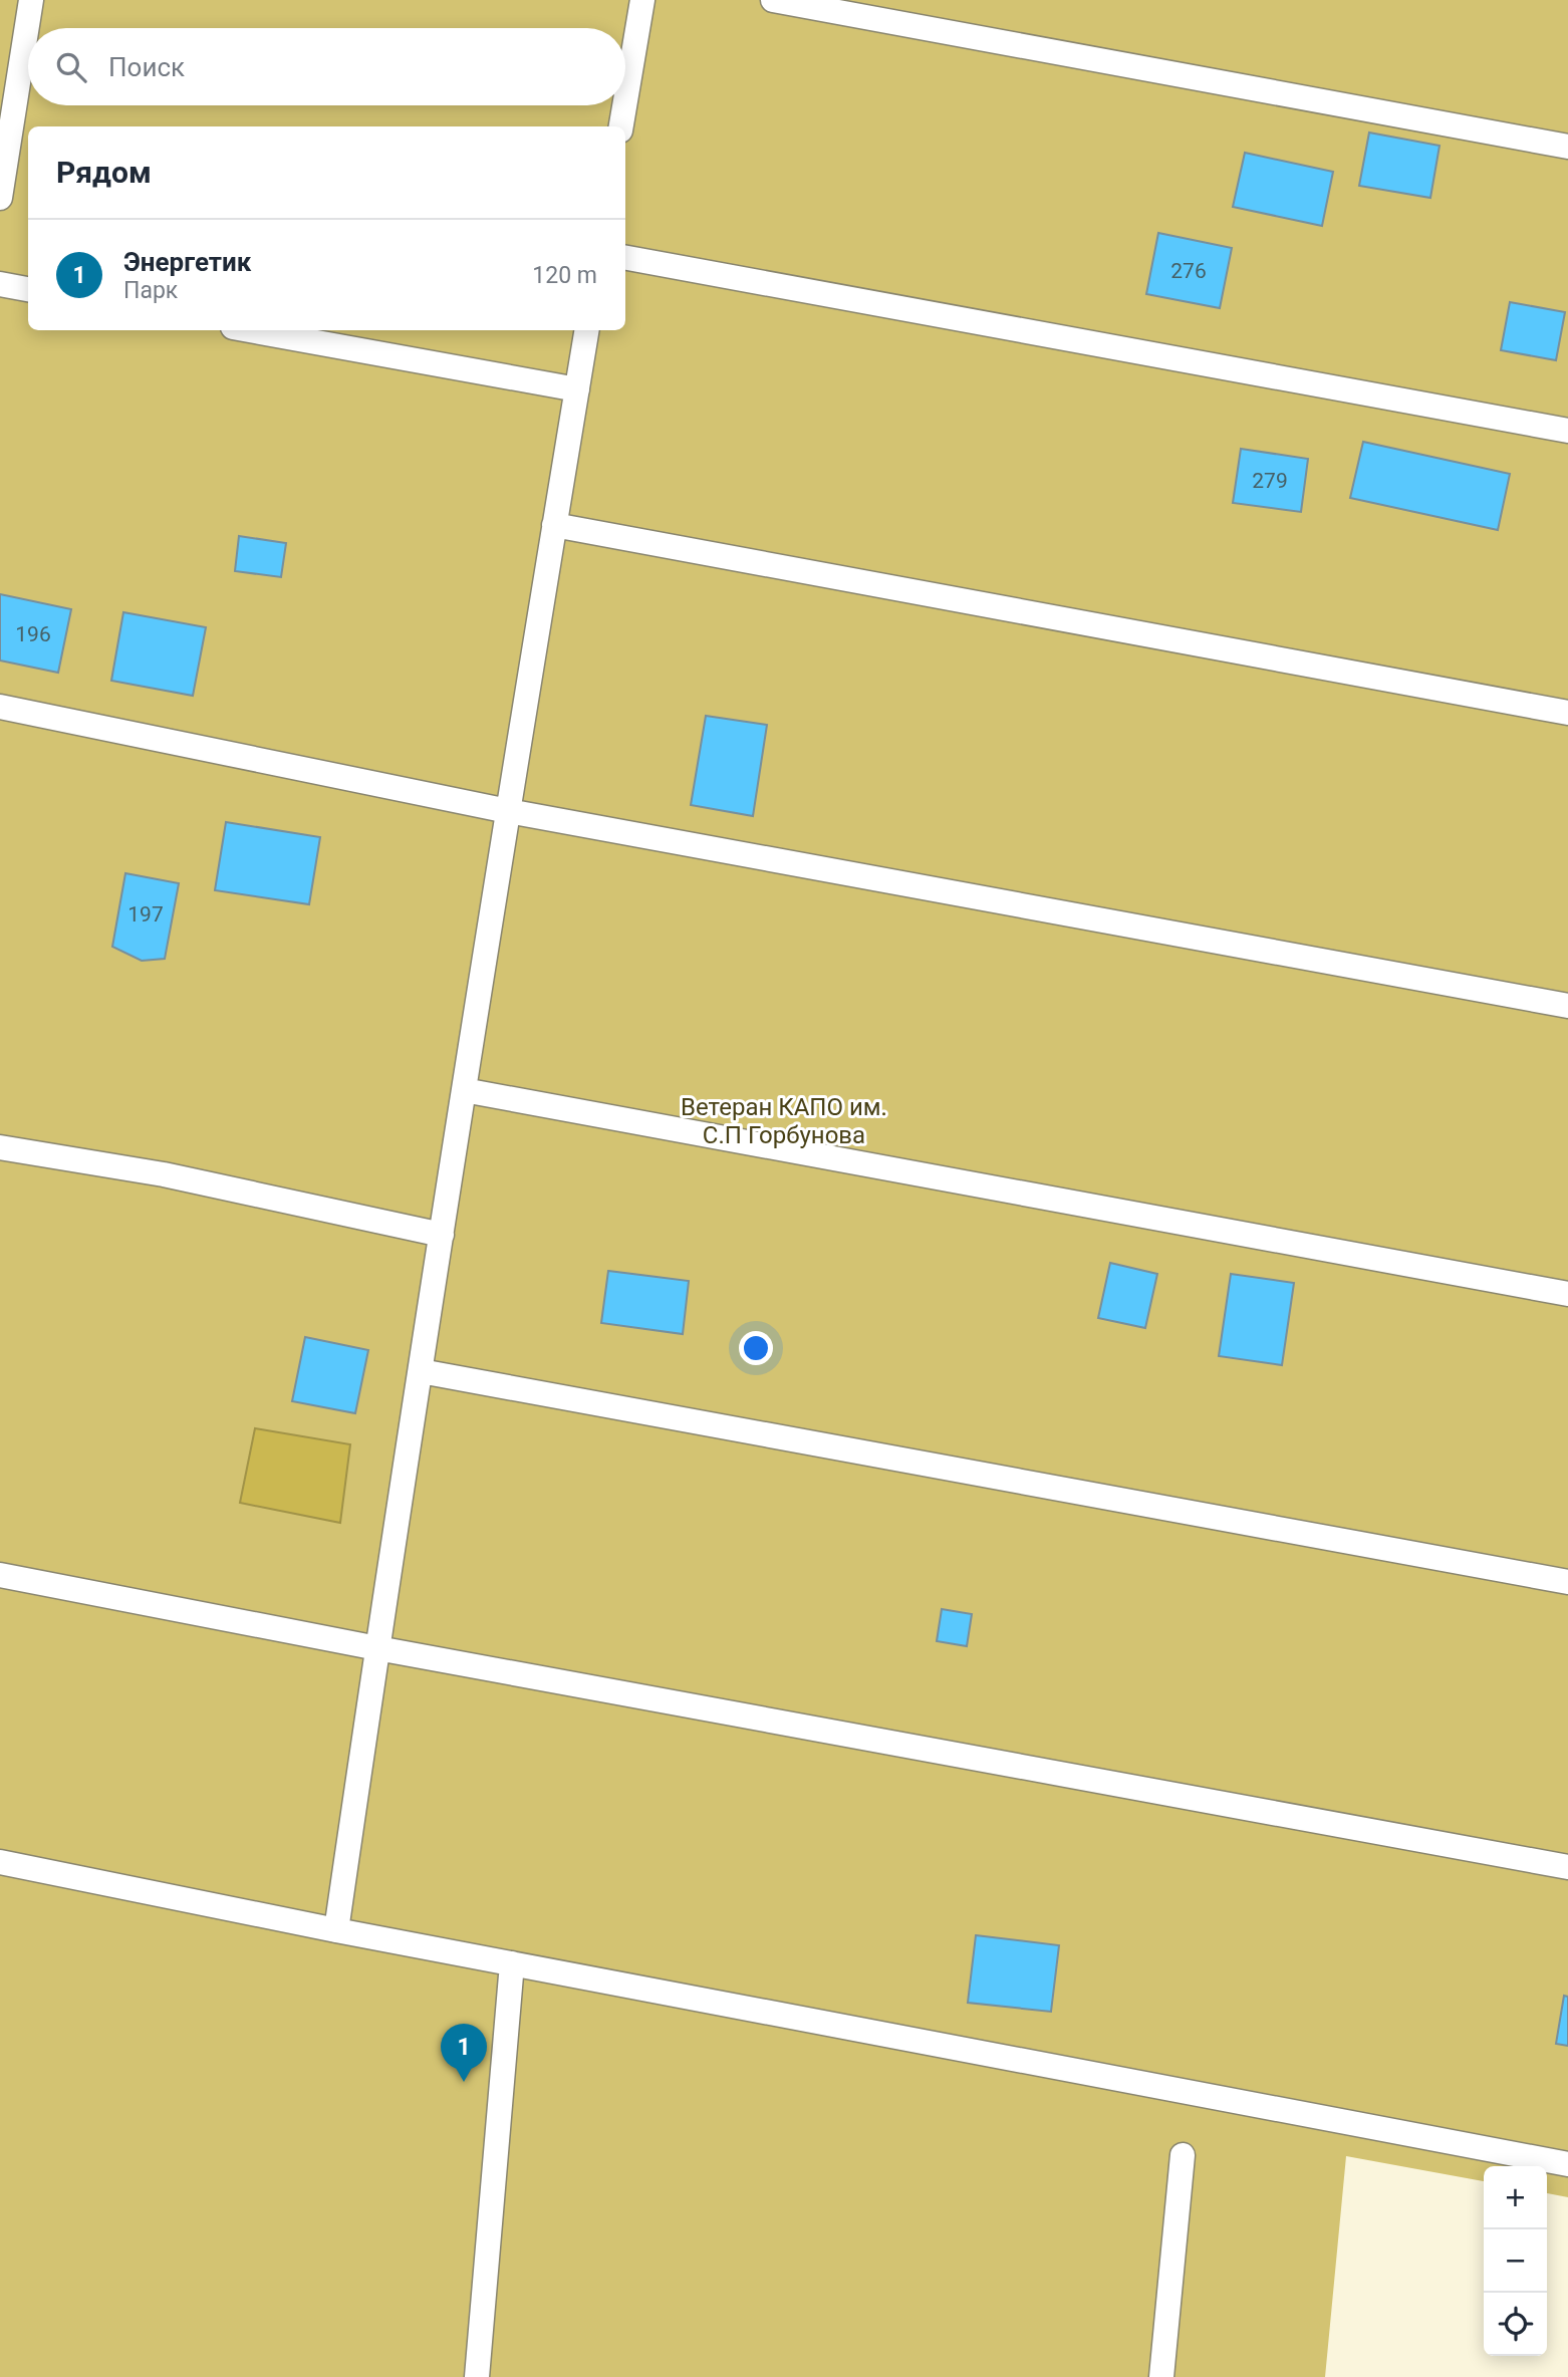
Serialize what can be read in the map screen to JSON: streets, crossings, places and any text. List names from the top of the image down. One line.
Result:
{"parks":["Ветеран КАПО им. С.П Горбунова"],"house_numbers":["276","279","196","197"],"page":{"search":"Поиск","heading":"Рядом","list":[{"mark":"1","name":"Энергетик","note":"Парк","value":"120 m"}],"pins":"1","map_buttons":["+","−"]}}
